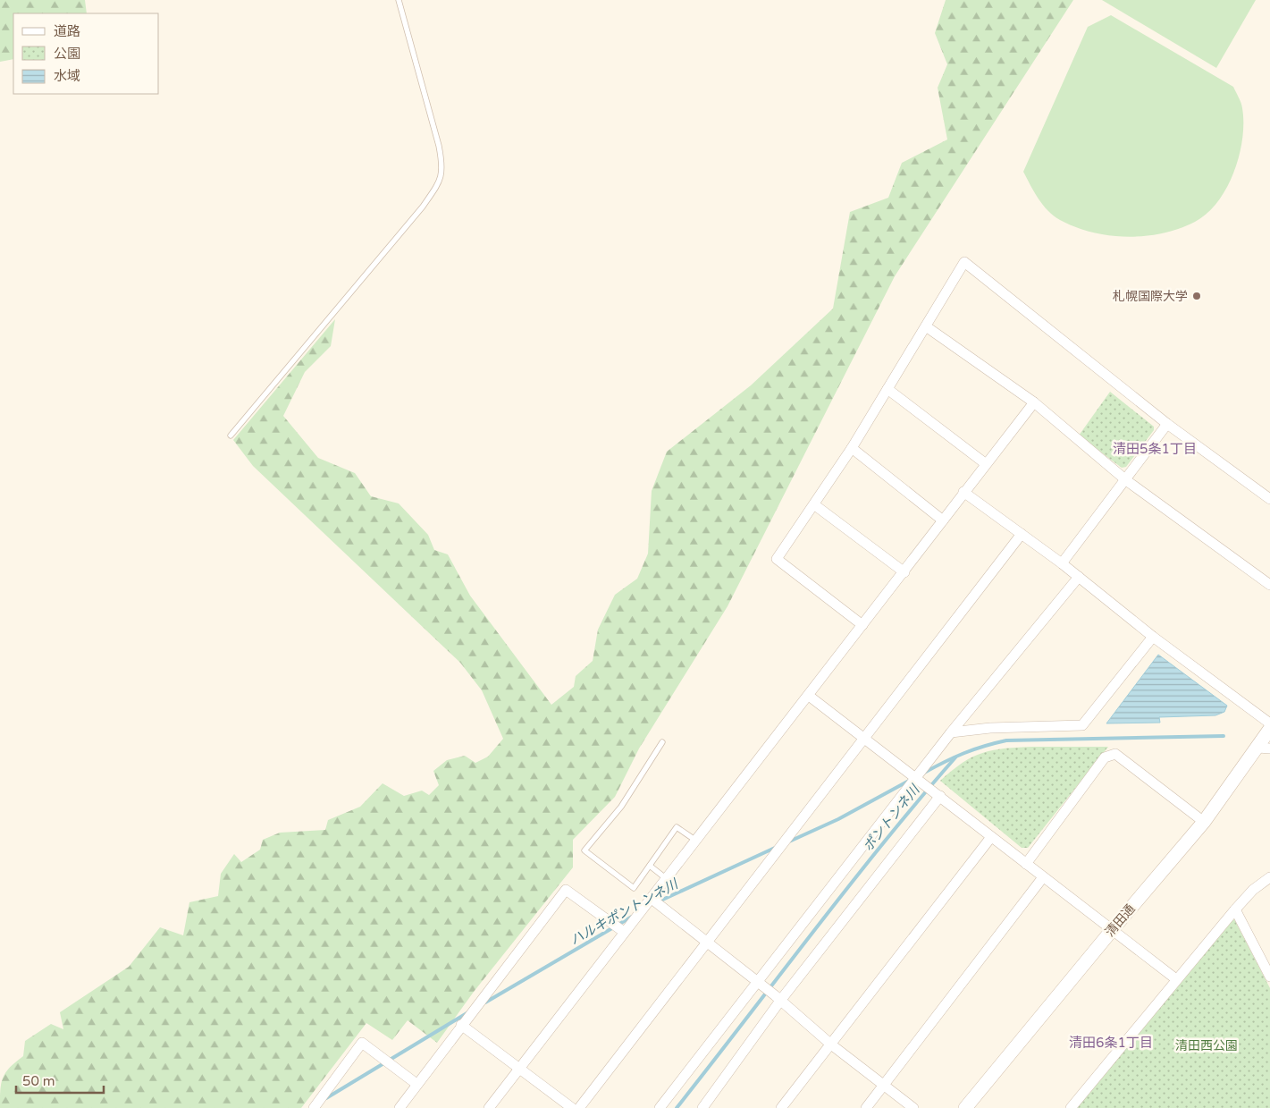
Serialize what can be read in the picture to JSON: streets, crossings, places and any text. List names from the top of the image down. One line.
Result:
{"streets":{"street":["清田通"]},"districts":["清田5条1丁目","清田6条1丁目"],"water":["ポントンネ川","ハルキポントンネ川"],"parks":["清田西公園"],"places":["札幌国際大学"],"legend":["道路","公園","水域"],"scale_bar":"50 m"}
